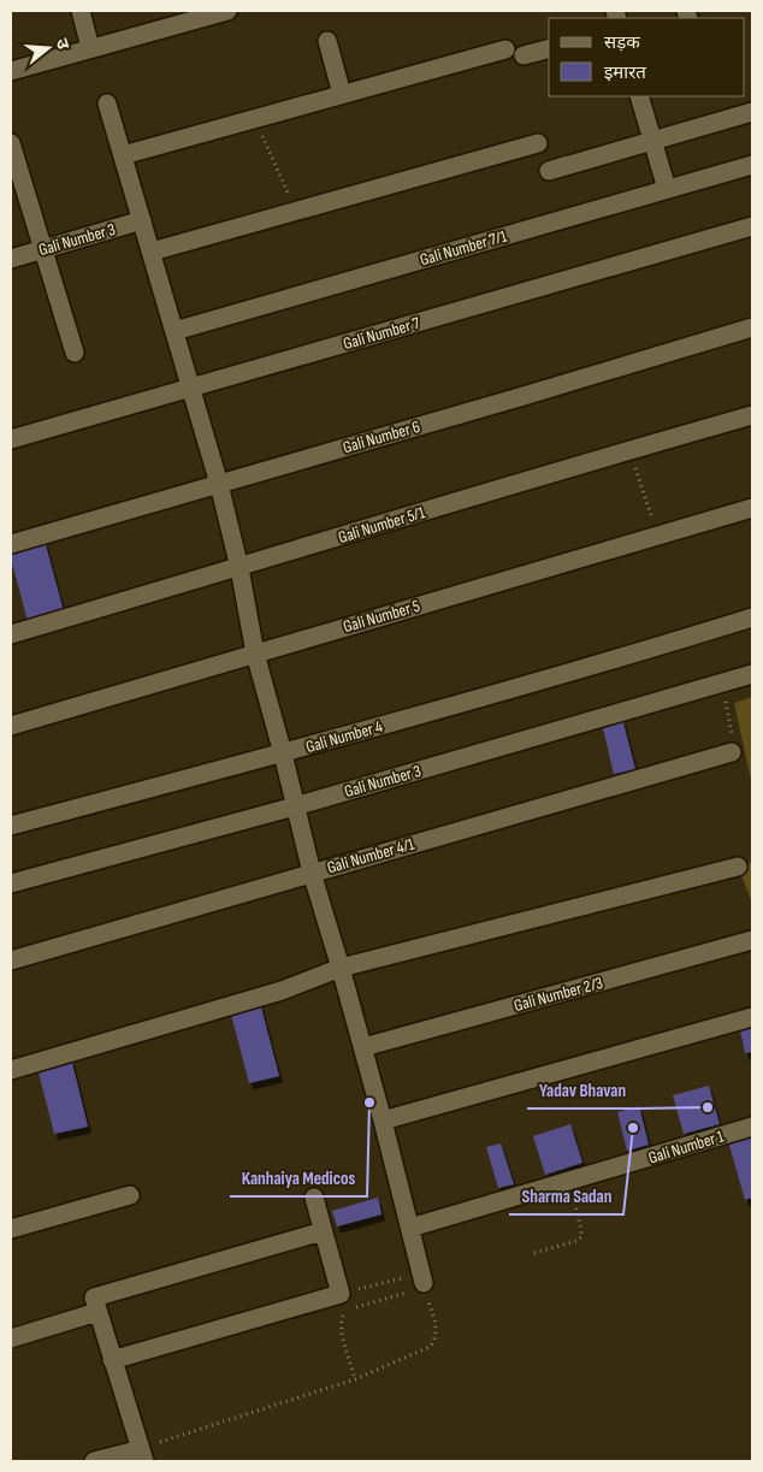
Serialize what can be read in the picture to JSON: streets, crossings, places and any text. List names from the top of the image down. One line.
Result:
{"streets":{"street":["Gali Number 3","Gali Number 7/1","Gali Number 7","Gali Number 6","Gali Number 5/1","Gali Number 5","Gali Number 4","Gali Number 4/1","Gali Number 2/3","Gali Number 1"]},"places":["Kanhaiya Medicos","Yadav Bhavan","Sharma Sadan"],"legend":["सड़क","इमारत"],"north":"right"}
